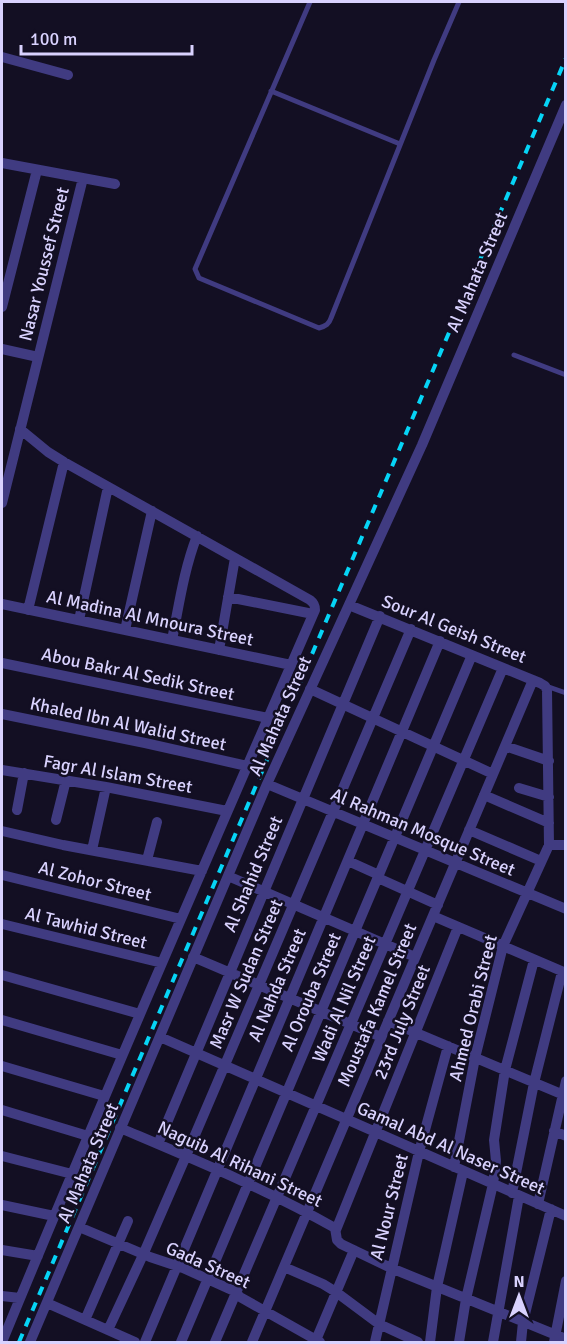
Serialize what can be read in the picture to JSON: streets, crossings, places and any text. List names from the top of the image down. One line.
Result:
{"streets":{"street":["Nasar Youssef Street","Al Mahata Street","Al Madina Al Mnoura Street","Sour Al Geish Street","Abou Bakr Al Sedik Street","Khaled Ibn Al Walid Street","Fagr Al Islam Street","Al Rahman Mosque Street","Al Shahid Street","Al Zohor Street","Al Tawhid Street","Masr W Sudan Street","Al Nahda Street","Al Orouba Street","Wadi Al Nil Street","Moustafa Kamel Street","Ahmed Orabi Street","23rd July Street","Gamal Abd Al Naser Street","Naguib Al Rihani Street","Al Nour Street","Gada Street"]},"crossings":[["Al Mahata Street","Al Madina Al Mnoura Street"],["Al Mahata Street","Sour Al Geish Street"],["Al Mahata Street","Abou Bakr Al Sedik Street"],["Al Mahata Street","Khaled Ibn Al Walid Street"],["Al Mahata Street","Fagr Al Islam Street"],["Al Mahata Street","Al Rahman Mosque Street"],["Al Mahata Street","Al Zohor Street"],["Al Mahata Street","Al Tawhid Street"],["Al Mahata Street","Gamal Abd Al Naser Street"],["Al Mahata Street","Naguib Al Rihani Street"],["Al Mahata Street","Gada Street"],["Sour Al Geish Street","Al Shahid Street"],["Sour Al Geish Street","Masr W Sudan Street"],["Sour Al Geish Street","Al Nahda Street"],["Sour Al Geish Street","Al Orouba Street"],["Sour Al Geish Street","Wadi Al Nil Street"],["Sour Al Geish Street","Moustafa Kamel Street"],["Sour Al Geish Street","Ahmed Orabi Street"],["Al Rahman Mosque Street","Al Shahid Street"],["Al Rahman Mosque Street","Masr W Sudan Street"],["Al Rahman Mosque Street","Al Nahda Street"],["Al Rahman Mosque Street","Al Orouba Street"],["Al Rahman Mosque Street","Wadi Al Nil Street"],["Al Rahman Mosque Street","Moustafa Kamel Street"],["Al Rahman Mosque Street","Ahmed Orabi Street"],["Al Shahid Street","Gamal Abd Al Naser Street"],["Al Shahid Street","Naguib Al Rihani Street"],["Masr W Sudan Street","Gamal Abd Al Naser Street"],["Masr W Sudan Street","Naguib Al Rihani Street"],["Masr W Sudan Street","Gada Street"],["Al Nahda Street","Gamal Abd Al Naser Street"],["Al Nahda Street","Naguib Al Rihani Street"],["Al Nahda Street","Gada Street"],["Al Orouba Street","Gamal Abd Al Naser Street"],["Al Orouba Street","Naguib Al Rihani Street"],["Al Orouba Street","Gada Street"],["Wadi Al Nil Street","Gamal Abd Al Naser Street"],["Wadi Al Nil Street","Naguib Al Rihani Street"],["Wadi Al Nil Street","Gada Street"],["Moustafa Kamel Street","Gamal Abd Al Naser Street"],["Moustafa Kamel Street","Naguib Al Rihani Street"],["Moustafa Kamel Street","Gada Street"],["Ahmed Orabi Street","Gamal Abd Al Naser Street"],["Ahmed Orabi Street","Naguib Al Rihani Street"],["23rd July Street","Gamal Abd Al Naser Street"],["23rd July Street","Naguib Al Rihani Street"],["Gamal Abd Al Naser Street","Al Nour Street"],["Naguib Al Rihani Street","Al Nour Street"]],"scale_bar":"100 m","north":"top"}
